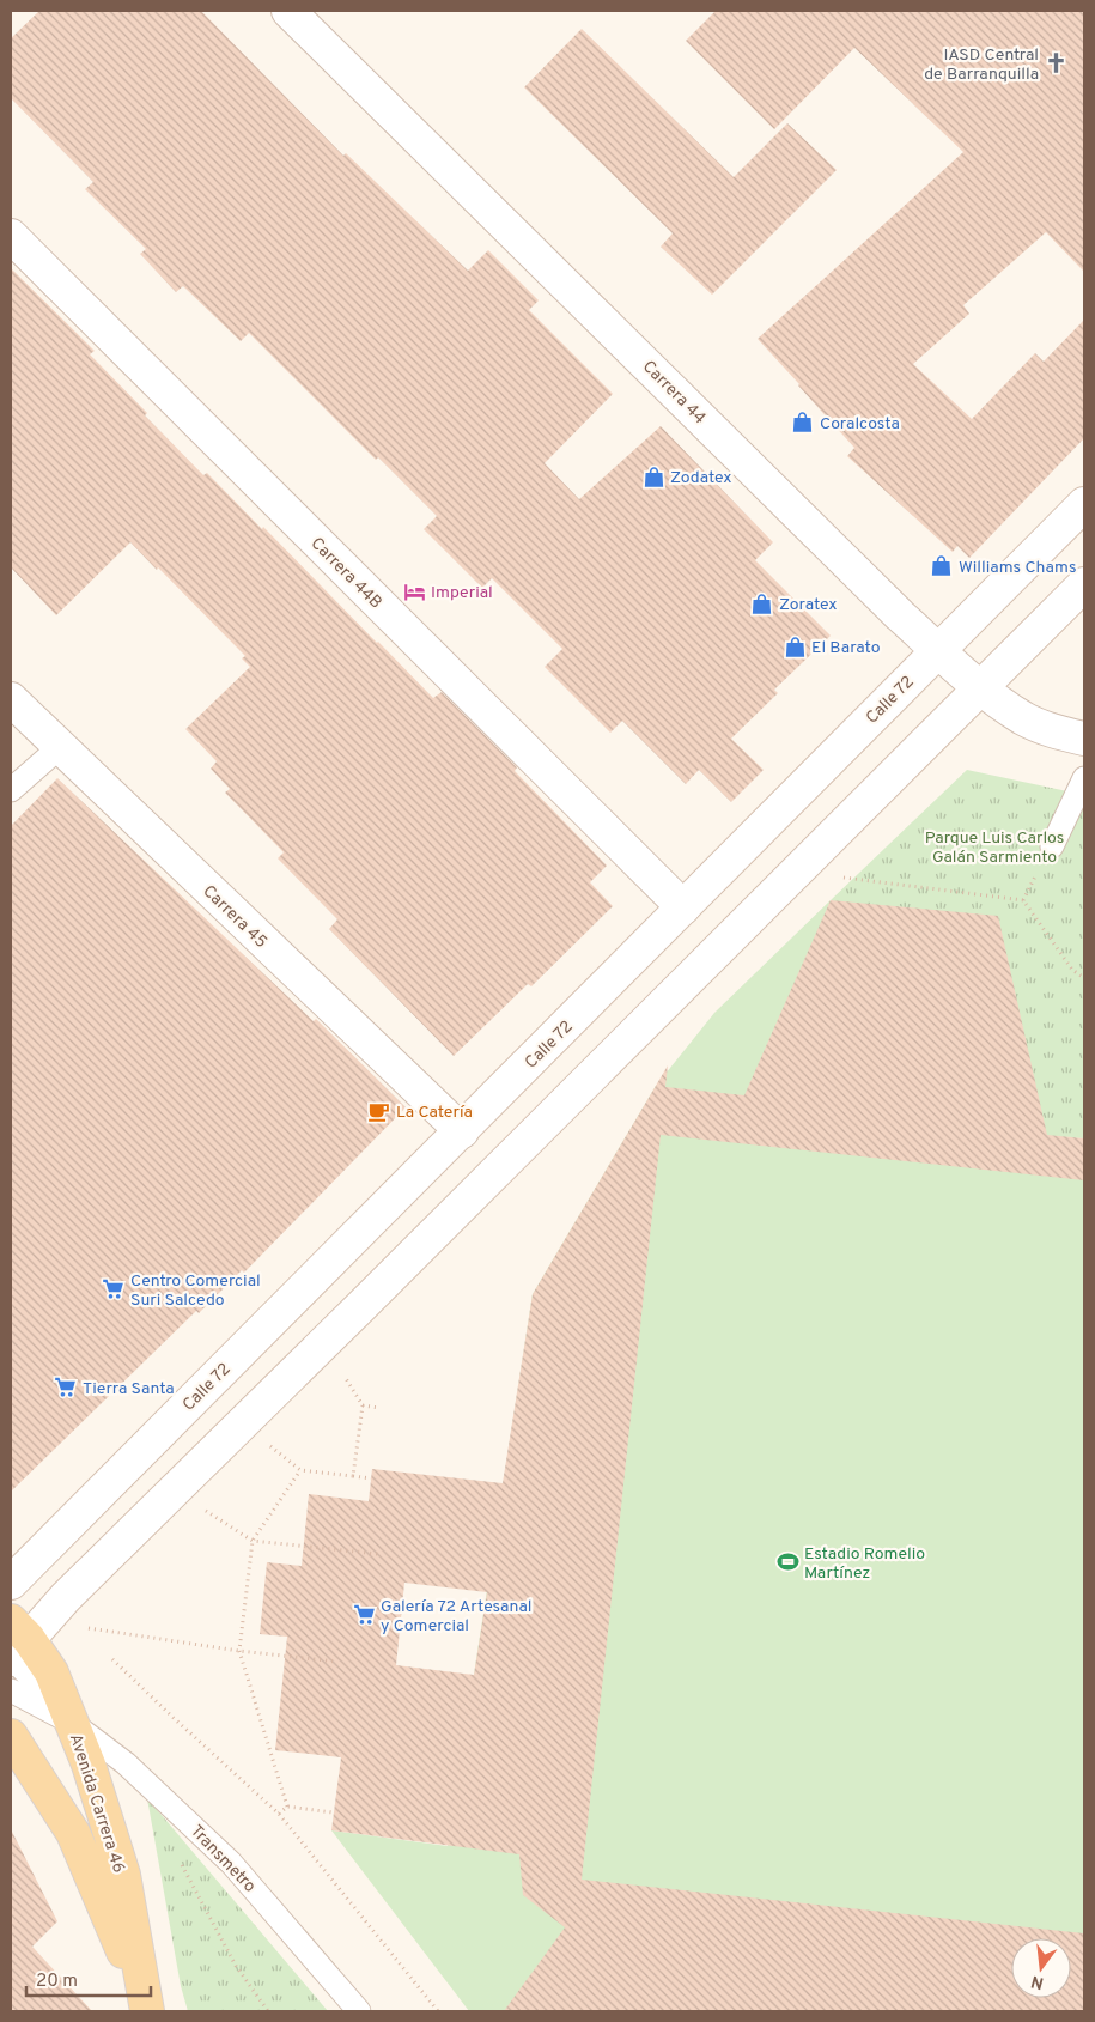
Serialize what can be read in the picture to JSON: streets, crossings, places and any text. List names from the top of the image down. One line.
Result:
{"streets":{"main road":["Carrera 44","Carrera 44B","Calle 72","Carrera 45","Avenida Carrera 46"],"lane":["Transmetro"]},"crossings":[["Carrera 44","Calle 72"],["Carrera 44B","Calle 72"],["Calle 72","Carrera 45"],["Avenida Carrera 46","Transmetro"]],"parks":["Parque Luis Carlos Galán Sarmiento"],"places":{"church":["IASD Central de Barranquilla"],"shop":["Coralcosta","Zodatex","Williams Chams","Zoratex","El Barato"],"hotel":["Imperial"],"cafe":["La Catería"],"supermarket":["Centro Comercial Suri Salcedo","Tierra Santa","Galería 72 Artesanal y Comercial"],"sports":["Estadio Romelio Martínez"]},"scale_bar":"20 m","north":"bottom"}
